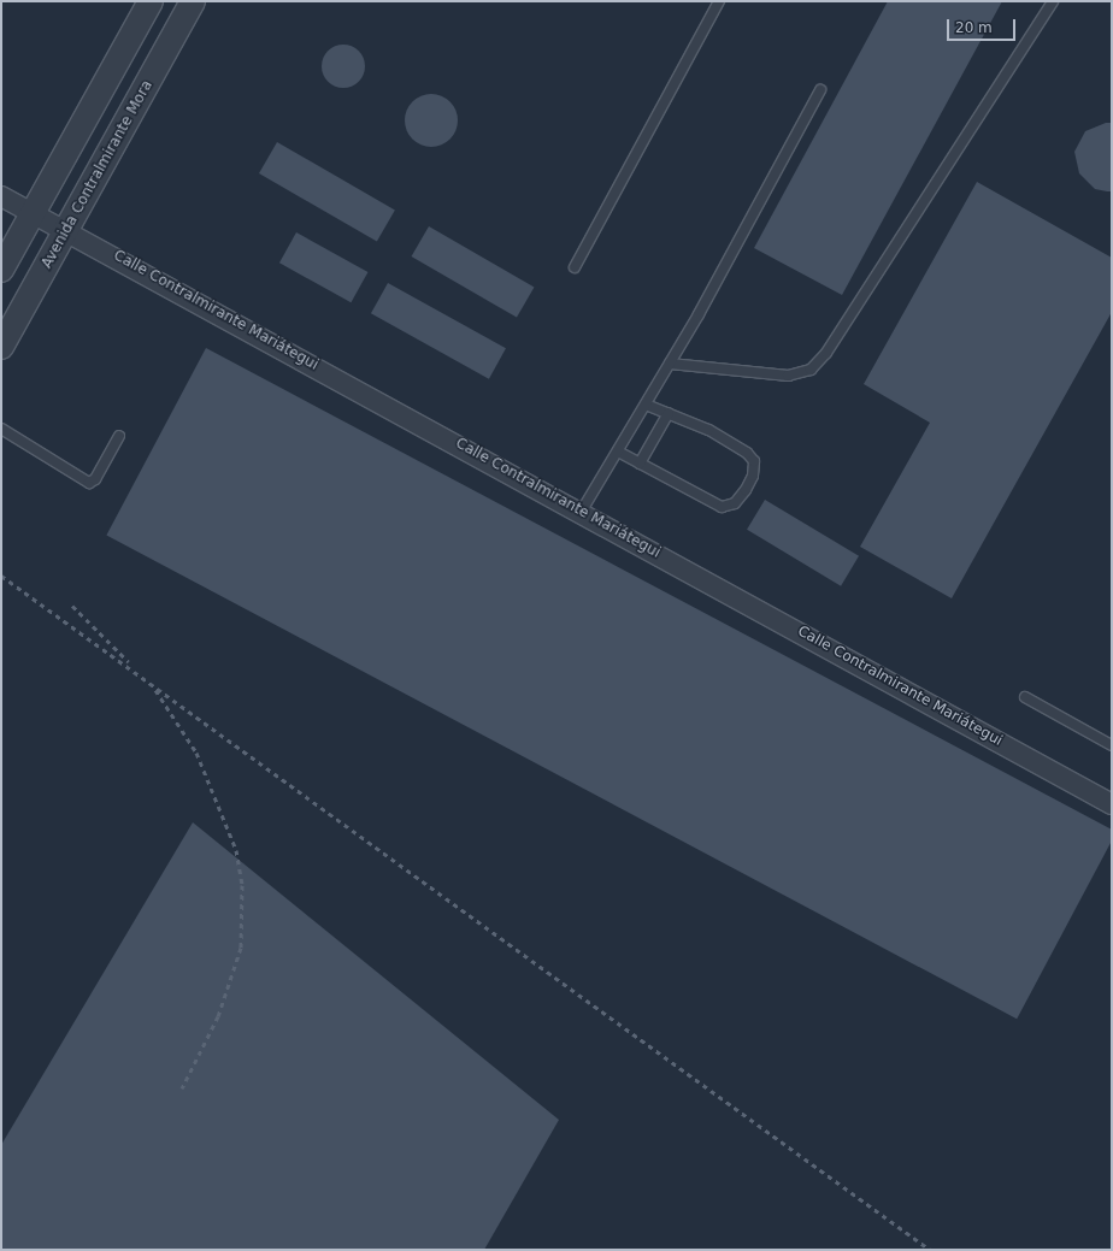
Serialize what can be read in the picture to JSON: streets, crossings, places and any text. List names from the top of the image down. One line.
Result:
{"streets":{"street":["Avenida Contralmirante Mora","Calle Contralmirante Mariátegui"]},"crossings":[["Avenida Contralmirante Mora","Calle Contralmirante Mariátegui"]],"scale_bar":"20 m"}
